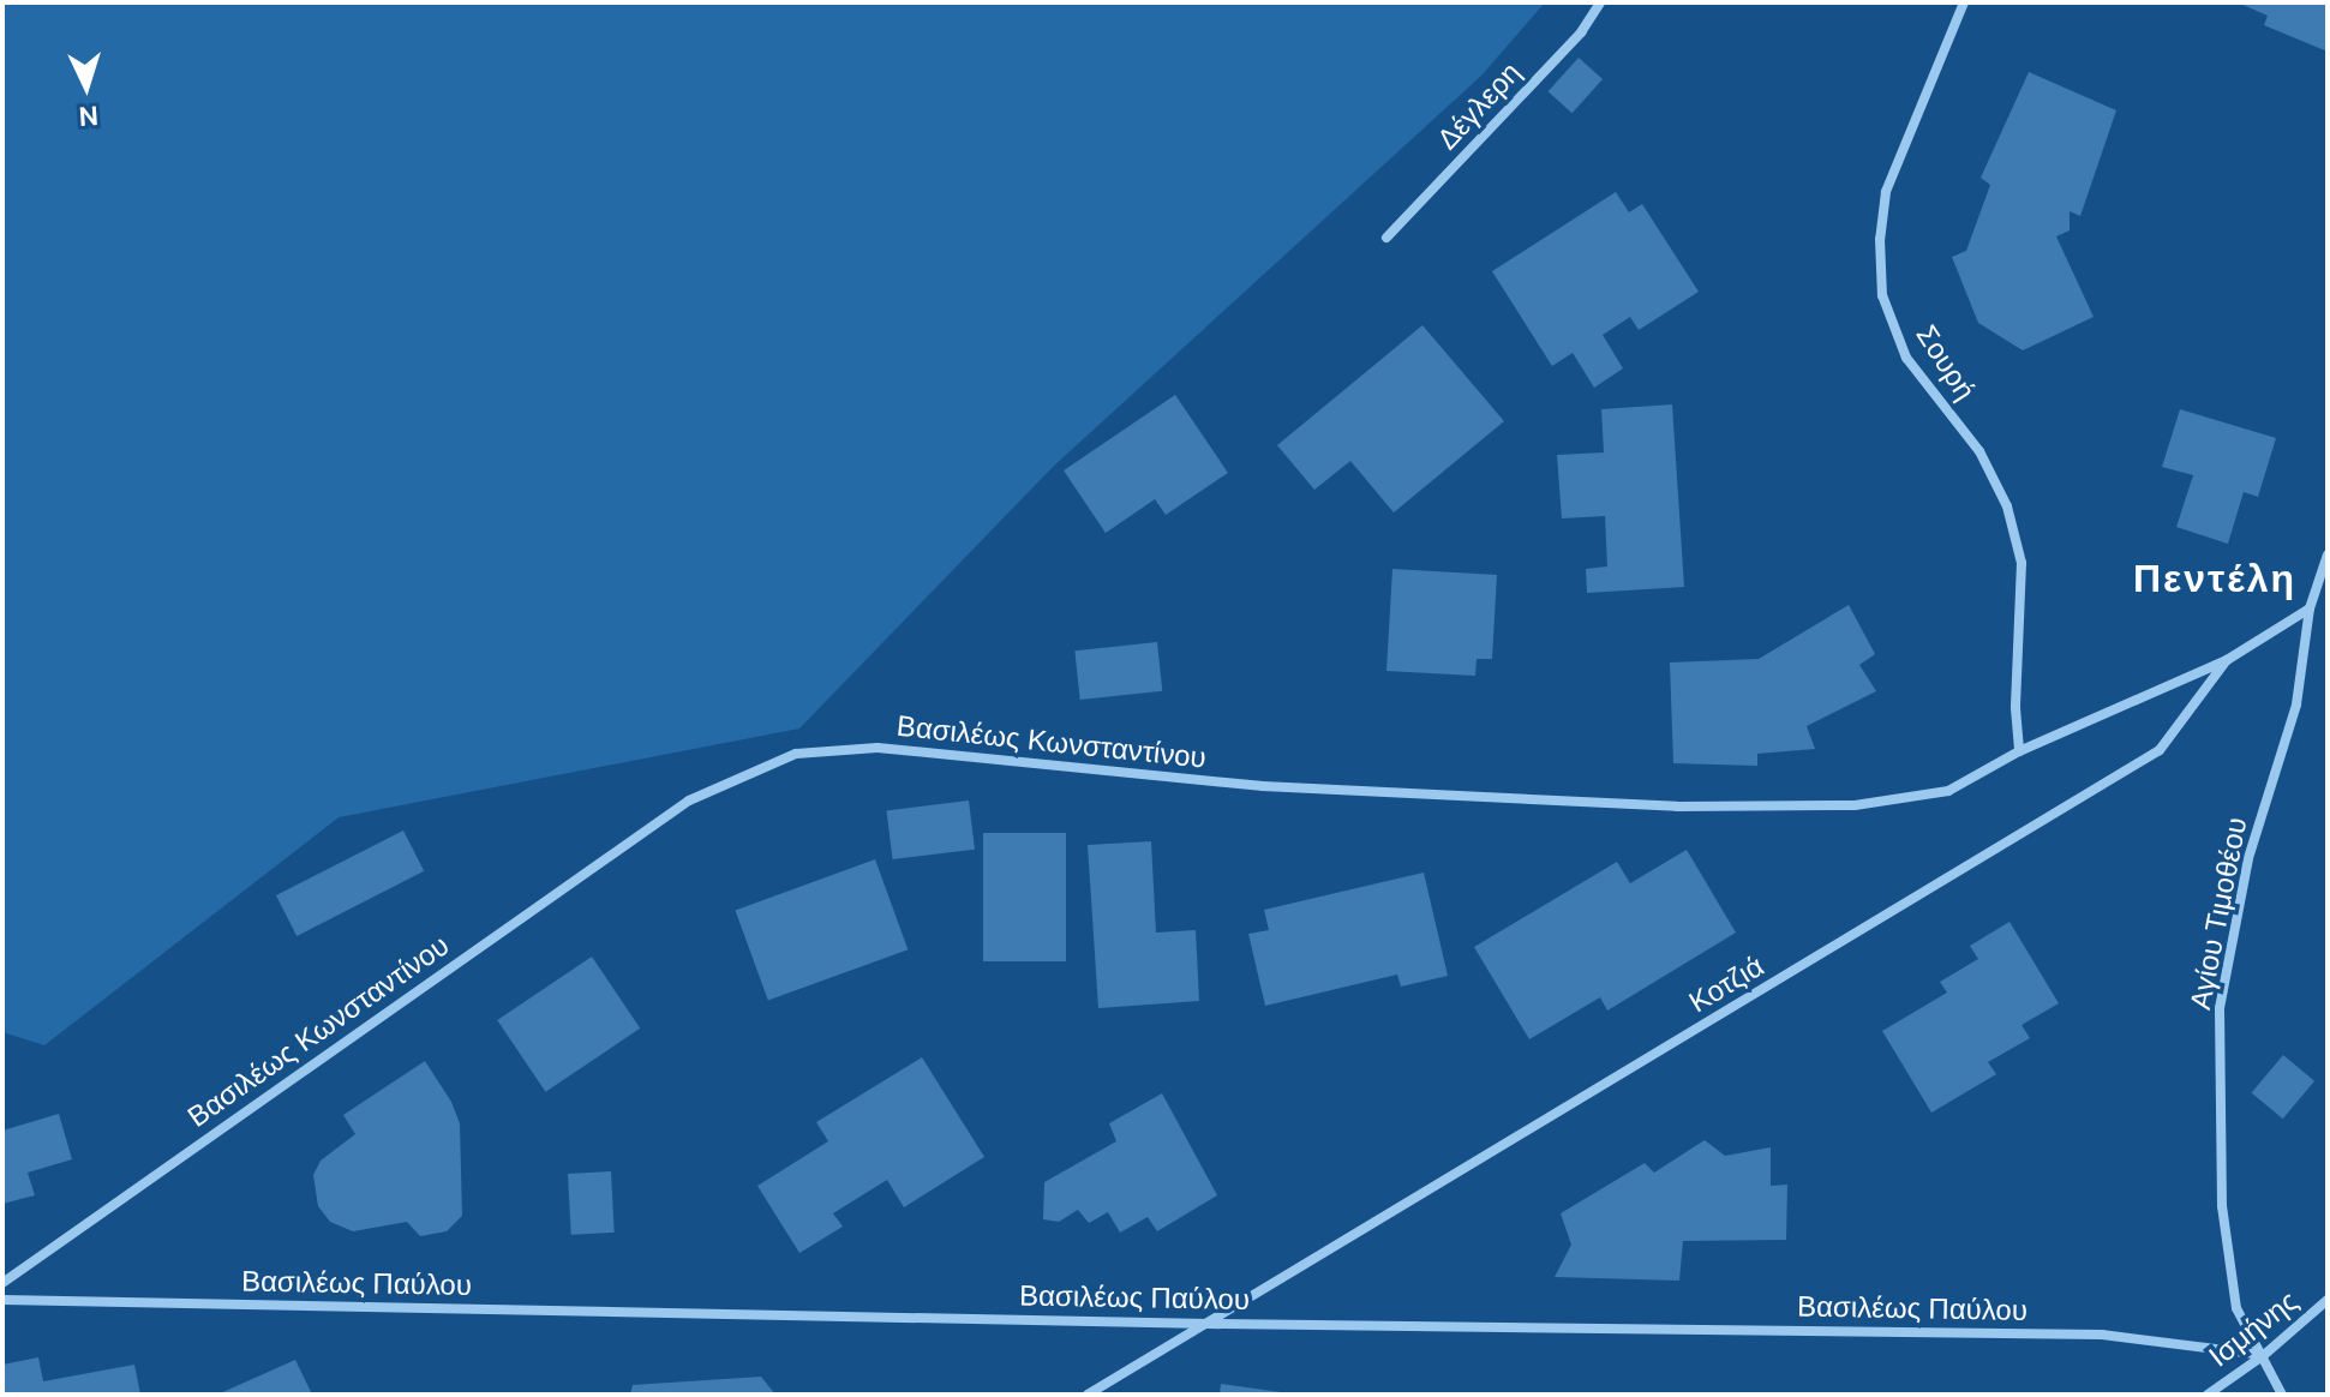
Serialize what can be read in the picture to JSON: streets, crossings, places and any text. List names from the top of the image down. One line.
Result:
{"streets":{"street":["Δέγλερη","Σουρή","Βασιλέως Κωνσταντίνου","Αγίου Τιμοθέου","Κοτζιά","Βασιλέως Παύλου","Ισμήνης"]},"crossings":[["Σουρή","Βασιλέως Κωνσταντίνου"],["Βασιλέως Κωνσταντίνου","Κοτζιά"],["Αγίου Τιμοθέου","Κοτζιά"],["Αγίου Τιμοθέου","Βασιλέως Παύλου"],["Αγίου Τιμοθέου","Ισμήνης"],["Κοτζιά","Βασιλέως Παύλου"],["Βασιλέως Παύλου","Ισμήνης"]],"districts":["Πεντέλη"],"north":"bottom"}
